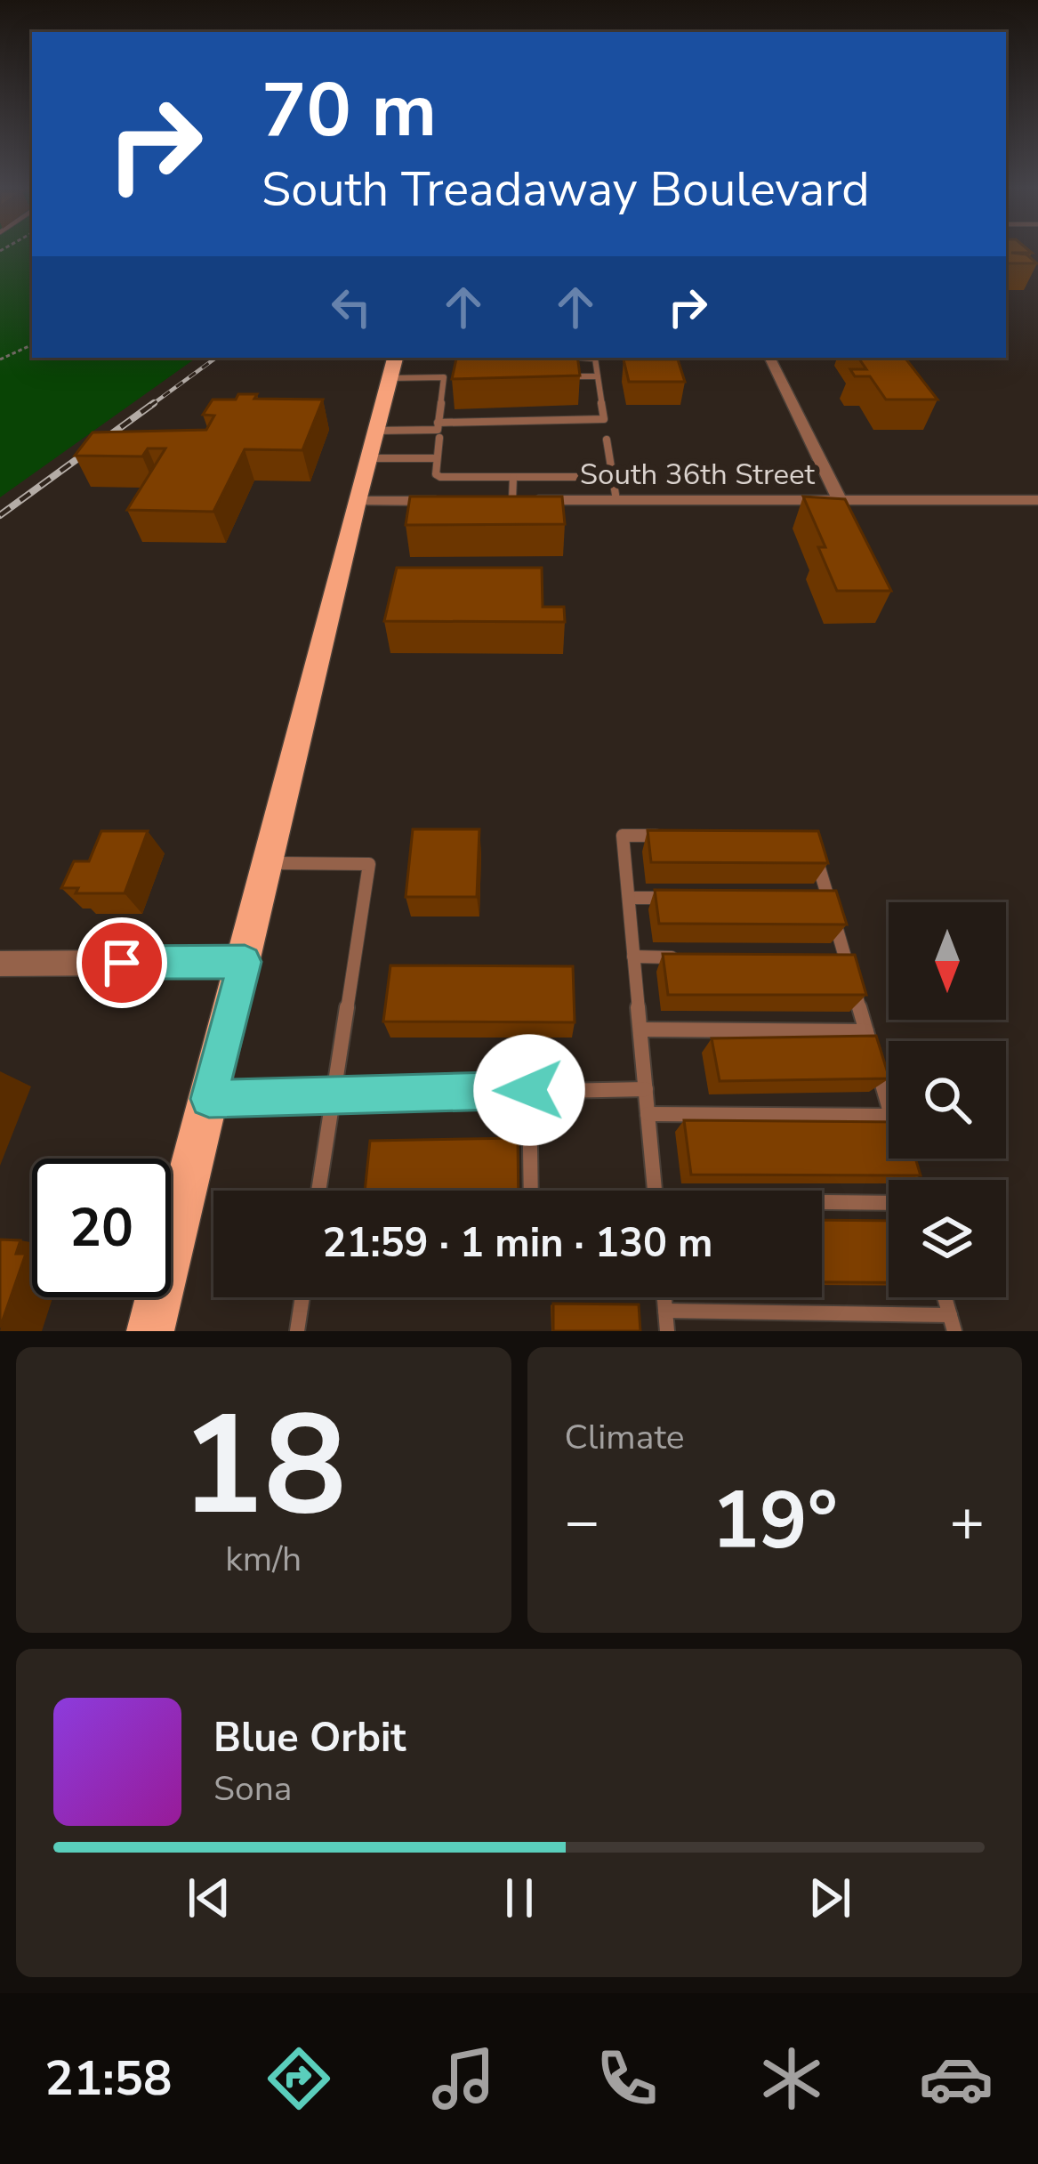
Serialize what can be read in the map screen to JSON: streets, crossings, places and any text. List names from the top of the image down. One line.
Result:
{"streets":{"street":["South 36th Street"]},"north":"bottom","page":{"turn":["70 m","South Treadaway Boulevard"],"limit":"20","trip":"21:59 · 1 min · 130 m","tile":[["18","km/h"],"Climate"],"heat":["−","19°","+"],"song":["Blue Orbit","Sona"],"tabs":"21:58"}}
